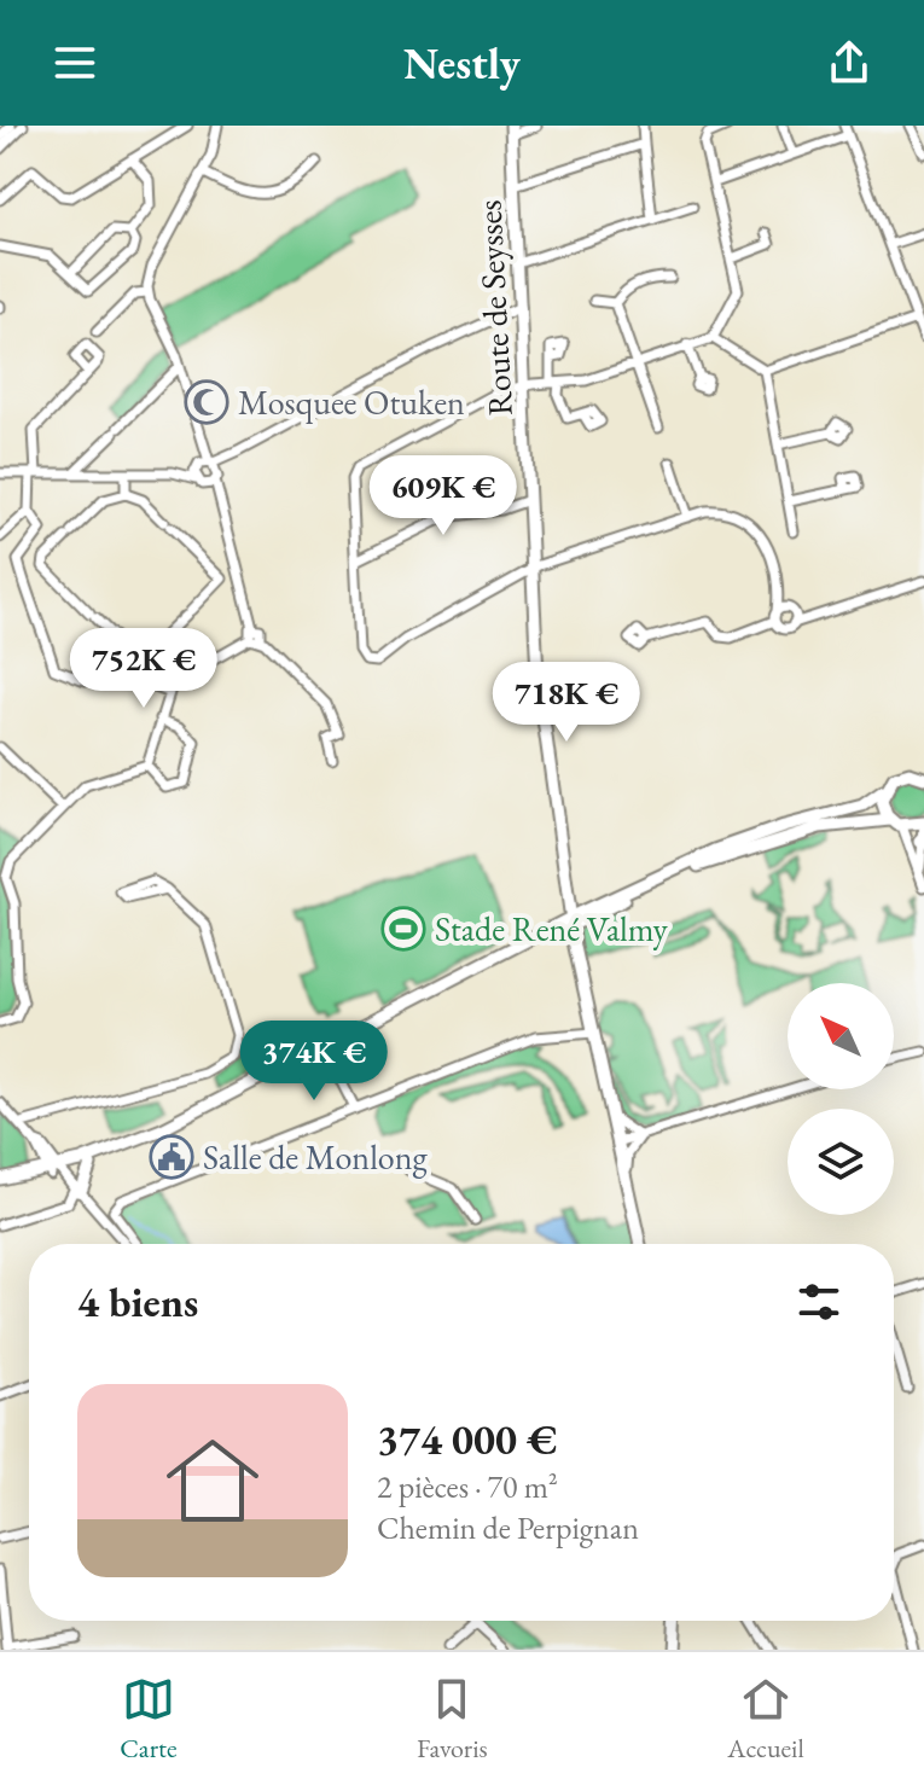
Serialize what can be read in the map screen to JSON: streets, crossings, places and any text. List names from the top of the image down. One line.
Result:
{"streets":{"main road":["Route de Seysses"]},"places":{"mosque":["Mosquee Otuken"],"sports":["Stade René Valmy"],"public building":["Salle de Monlong"]},"north":"top left","page":{"header":"Nestly","price":["609K €","752K €","718K €","374K €"],"heading":"4 biens","list":[{"name":"374 000 €","note":"2 pièces · 70 m² · Chemin de Perpignan"}],"tabs":["Carte","Favoris","Accueil"]}}
